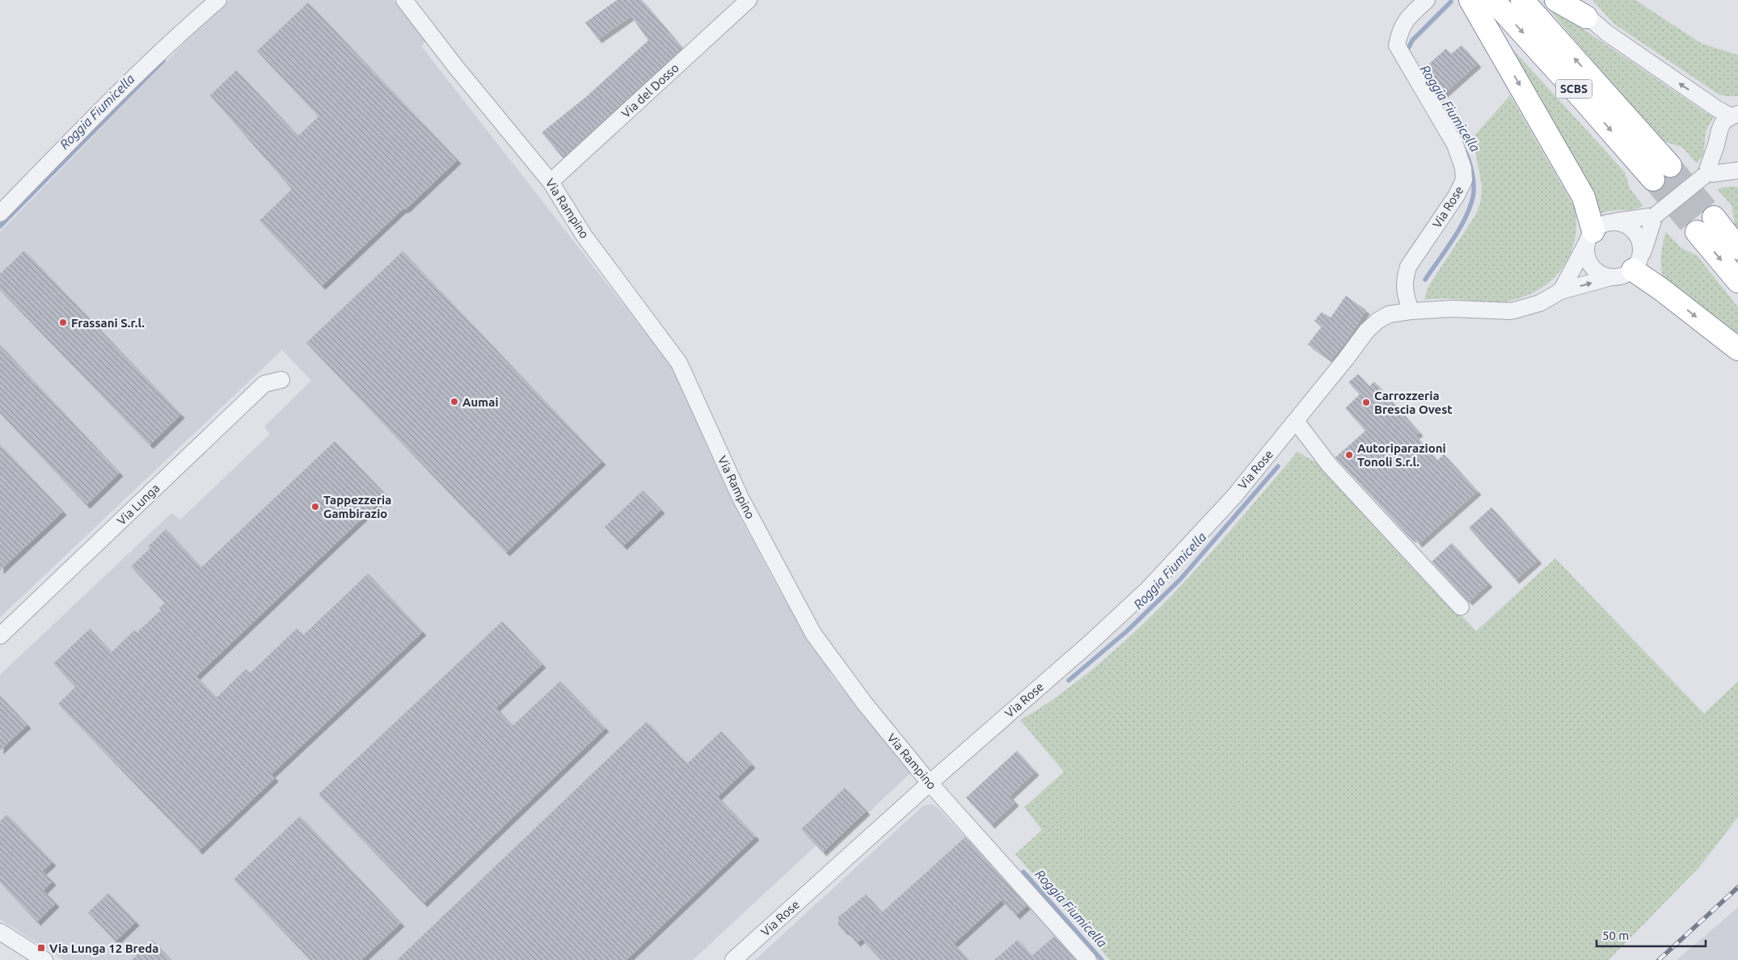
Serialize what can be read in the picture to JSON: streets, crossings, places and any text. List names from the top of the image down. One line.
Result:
{"streets":{"highway":["SCBS"],"street":["Via del Dosso","Via Rose","Via Rampino","Via Lunga"]},"crossings":[["Via del Dosso","Via Rampino"],["Via Rose","Via Rampino"]],"water":["Roggia Fiumicella"],"places":{"other":["Frassani S.r.l.","Aumai","Carrozzeria Brescia Ovest","Autoriparazioni Tonoli S.r.l.","Tappezzeria Gambirazio"],"transit":["Via Lunga 12 Breda"]},"scale_bar":"50 m"}
